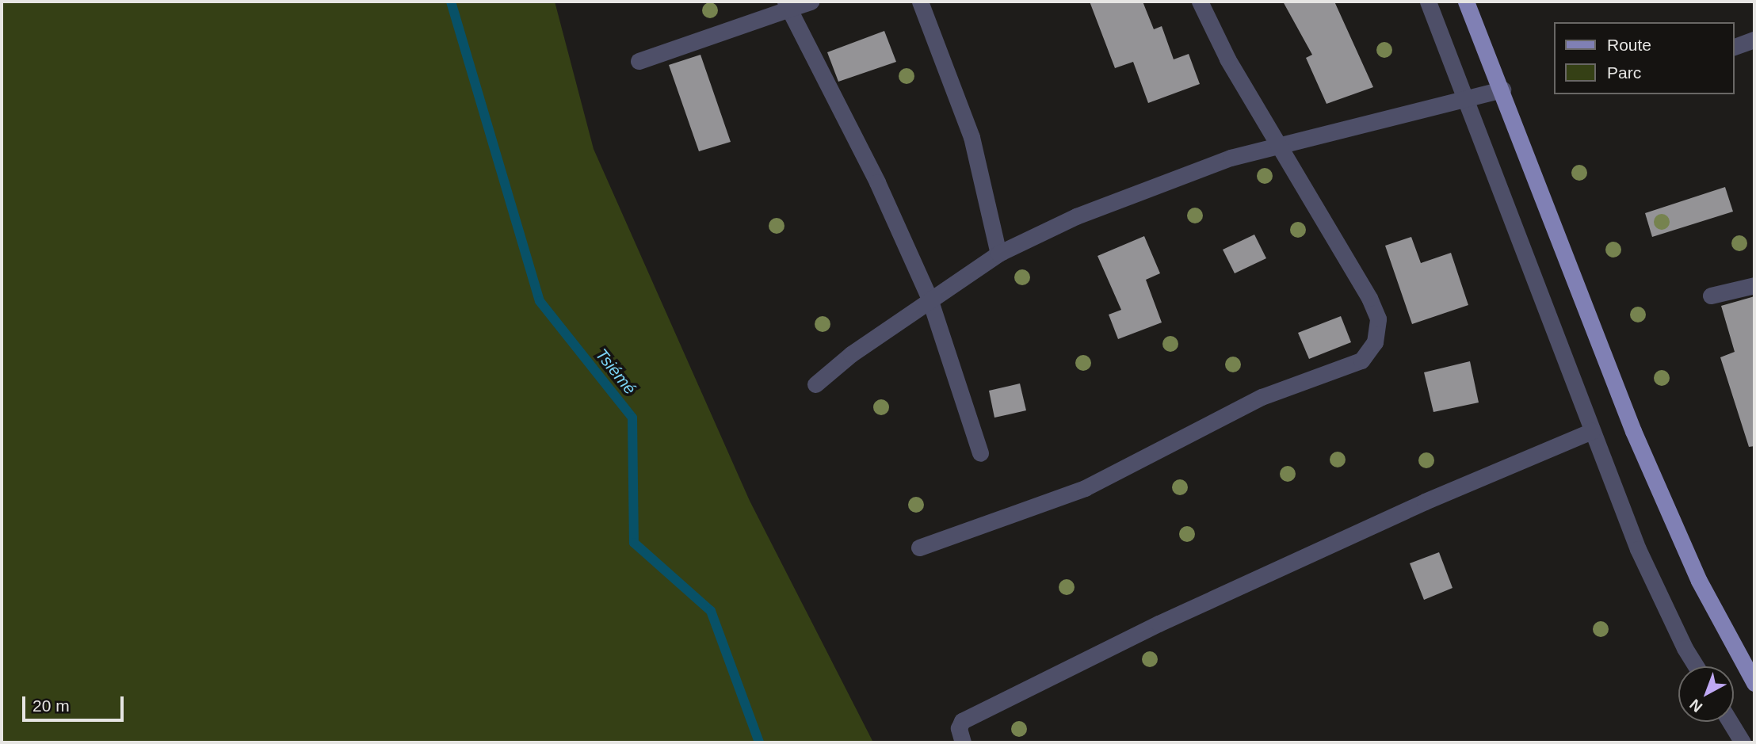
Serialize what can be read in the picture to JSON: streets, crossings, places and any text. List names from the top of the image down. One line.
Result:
{"water":["Tsiémé"],"legend":["Route","Parc"],"scale_bar":"20 m","north":"bottom left"}
